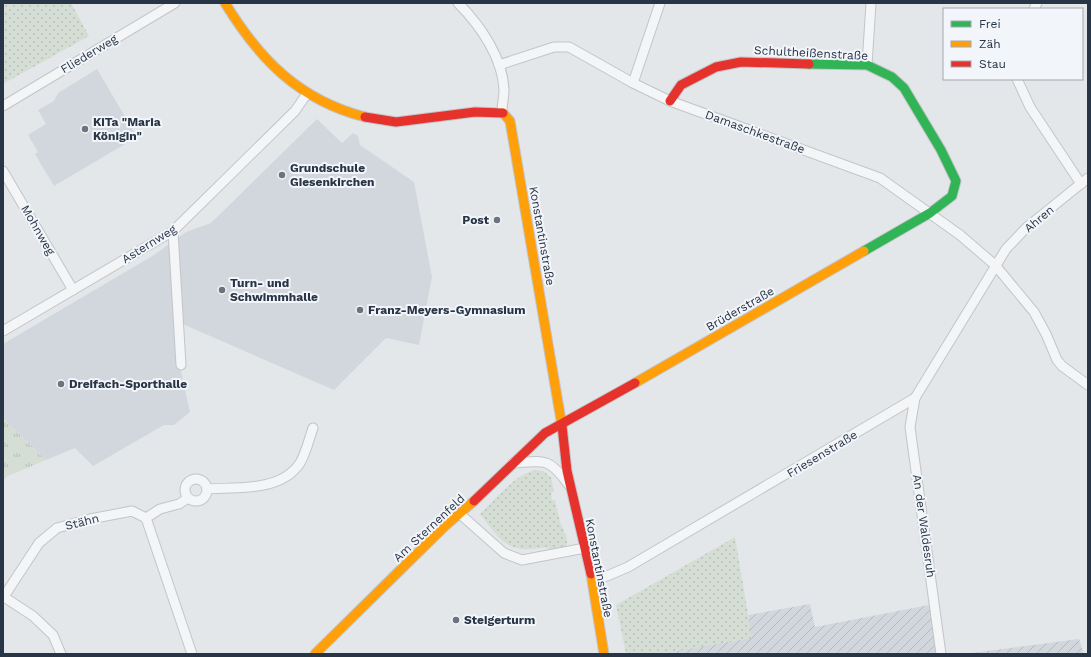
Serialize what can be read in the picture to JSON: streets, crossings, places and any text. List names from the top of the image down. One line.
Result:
{"streets":{"street":["Schultheißenstraße","Fliederweg","Damaschkestraße","Ahren","Mohnweg","Konstantinstraße","Asternweg","Brüderstraße","Friesenstraße","Stähn","An der Waldesruh","Am Sternenfeld"]},"crossings":[["Schultheißenstraße","Damaschkestraße"],["Schultheißenstraße","Brüderstraße"],["Damaschkestraße","Ahren"],["Damaschkestraße","Brüderstraße"],["Damaschkestraße","Friesenstraße"],["Ahren","Friesenstraße"],["Mohnweg","Asternweg"],["Konstantinstraße","Brüderstraße"],["Konstantinstraße","Friesenstraße"],["Konstantinstraße","Am Sternenfeld"],["Brüderstraße","Am Sternenfeld"],["Friesenstraße","An der Waldesruh"]],"places":["KiTa \"Maria Königin\"","Grundschule Giesenkirchen","Post","Turn- und Schwimmhalle","Franz-Meyers-Gymnasium","Dreifach-Sporthalle","Steigerturm"],"legend":["Frei","Zäh","Stau"]}
